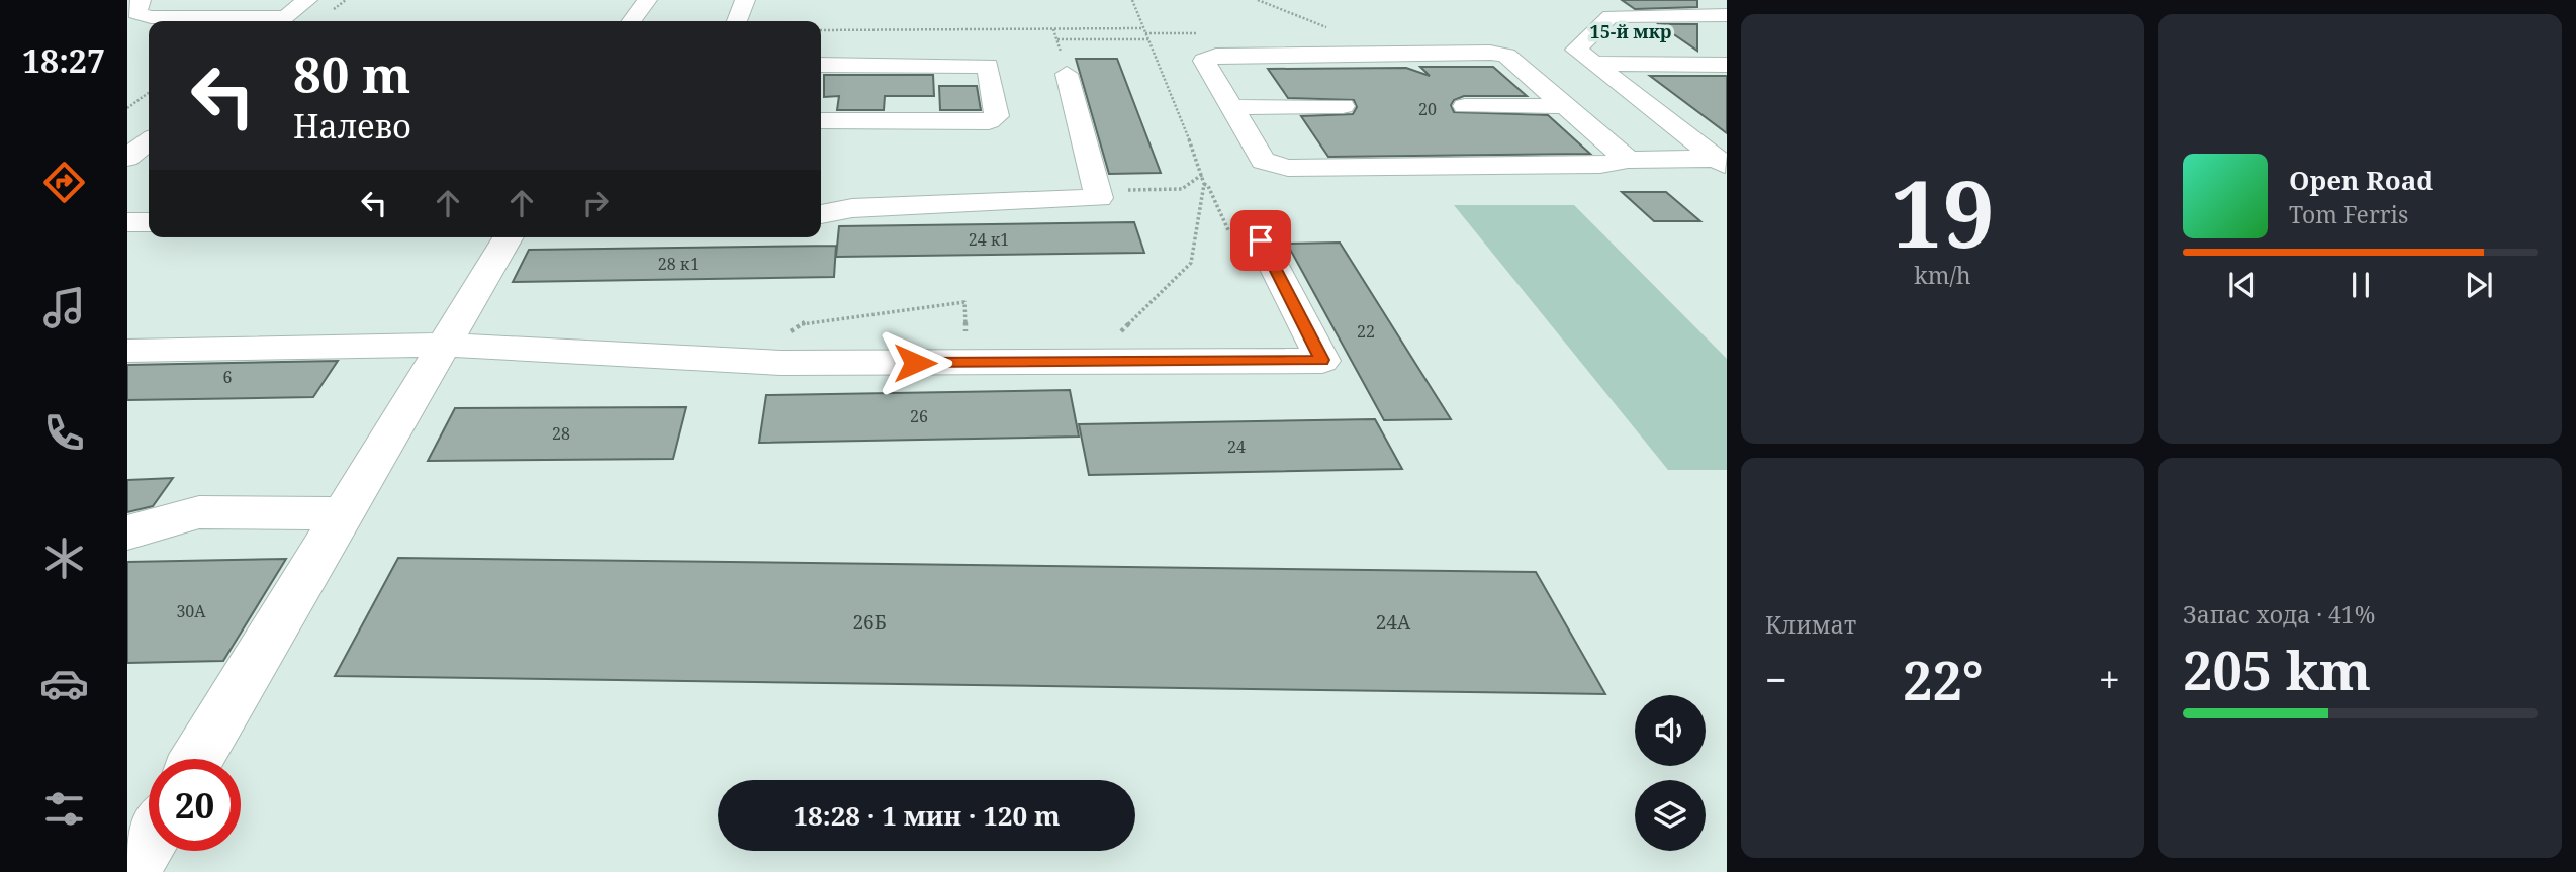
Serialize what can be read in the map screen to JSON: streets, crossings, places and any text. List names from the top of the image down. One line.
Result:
{"districts":["15-й мкр"],"house_numbers":["20","24 к1","28 к1","22","6","26","28","24","30А","26Б","24А"],"page":{"tabs":"18:27","tile":[["19","km/h"],"Климат",["Запас хода · 41%","205 km"]],"turn":["80 m","Налево"],"song":["Open Road","Tom Ferris"],"heat":["−","22°","+"],"limit":"20","trip":"18:28 · 1 мин · 120 m"}}
